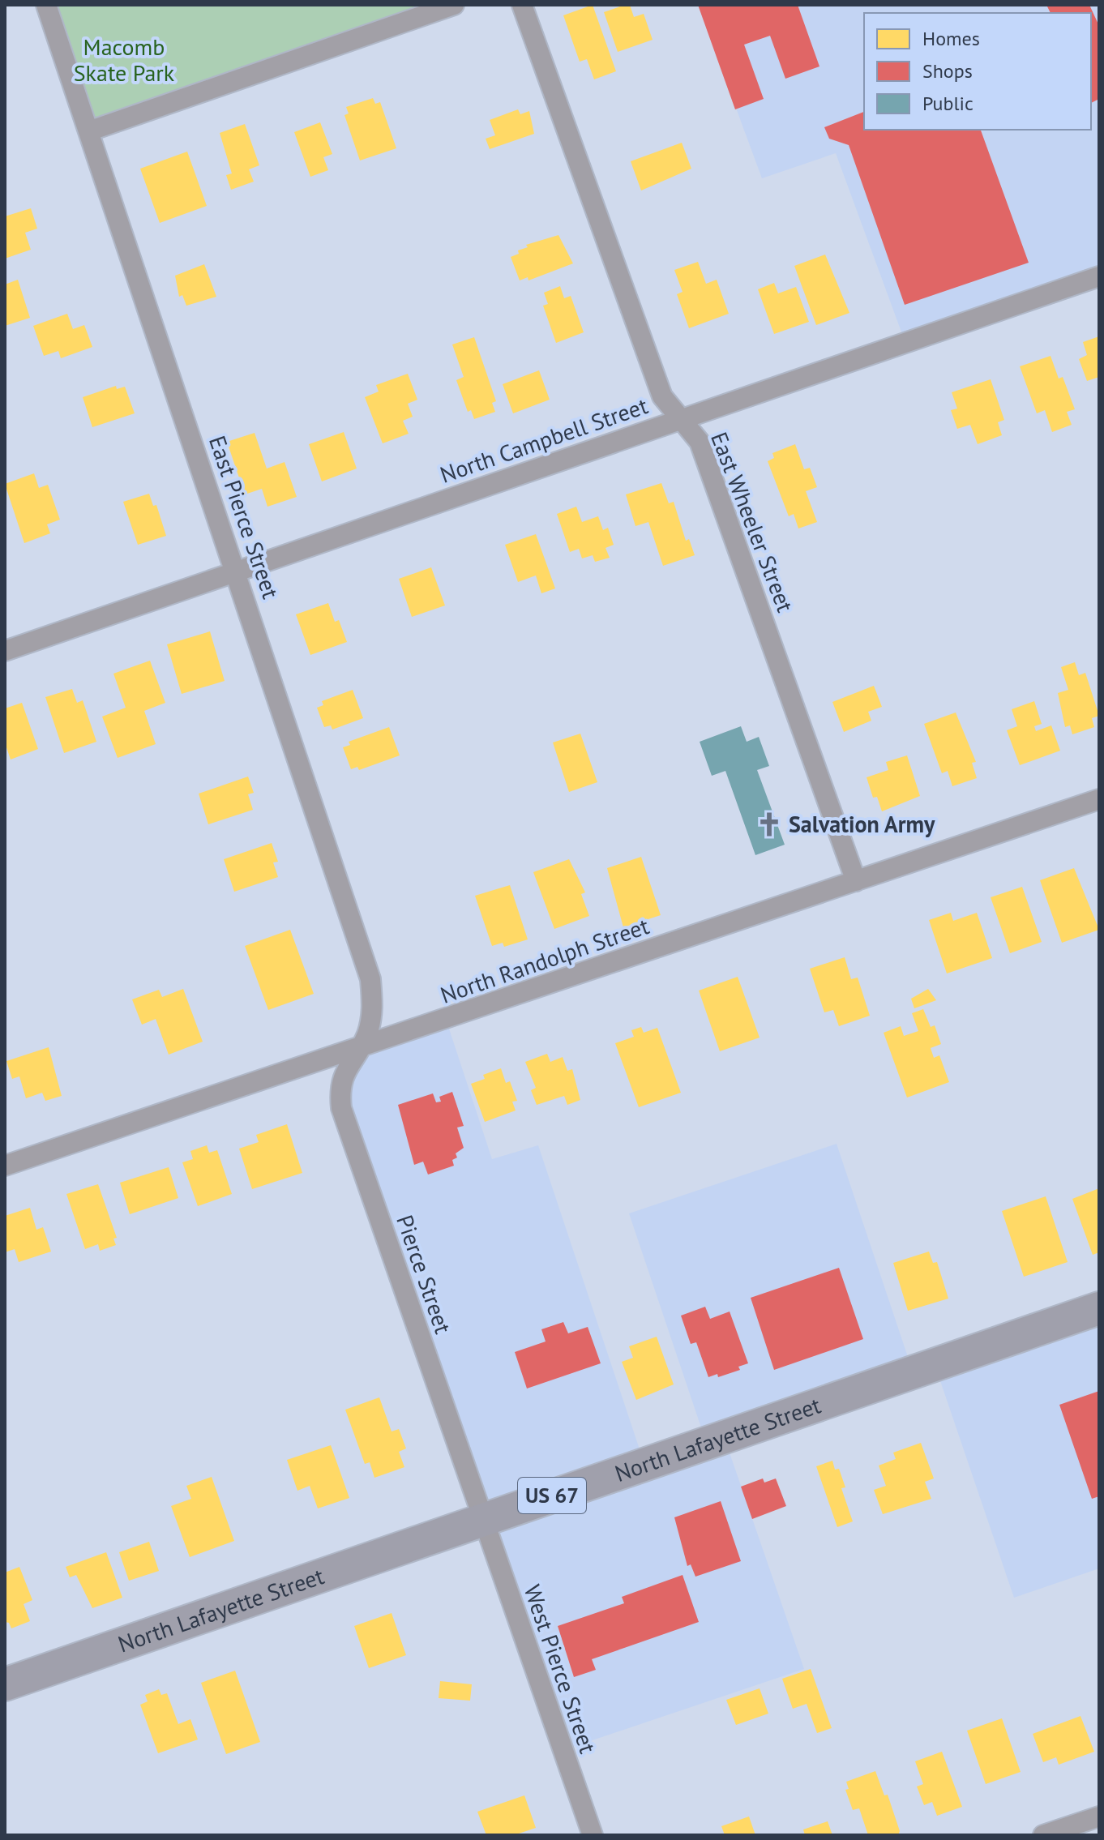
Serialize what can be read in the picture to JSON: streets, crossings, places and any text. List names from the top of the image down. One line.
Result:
{"streets":{"highway":["North Lafayette Street","US 67"],"street":["North Campbell Street","East Pierce Street","East Wheeler Street","North Randolph Street","Pierce Street","West Pierce Street"]},"crossings":[["North Campbell Street","East Pierce Street"],["North Campbell Street","East Wheeler Street"],["East Pierce Street","North Randolph Street"],["East Pierce Street","Pierce Street"],["East Wheeler Street","North Randolph Street"],["North Randolph Street","Pierce Street"],["Pierce Street","North Lafayette Street"],["Pierce Street","West Pierce Street"],["North Lafayette Street","West Pierce Street"]],"parks":["Macomb Skate Park"],"places":{"church":["Salvation Army"]},"legend":["Homes","Shops","Public"]}
